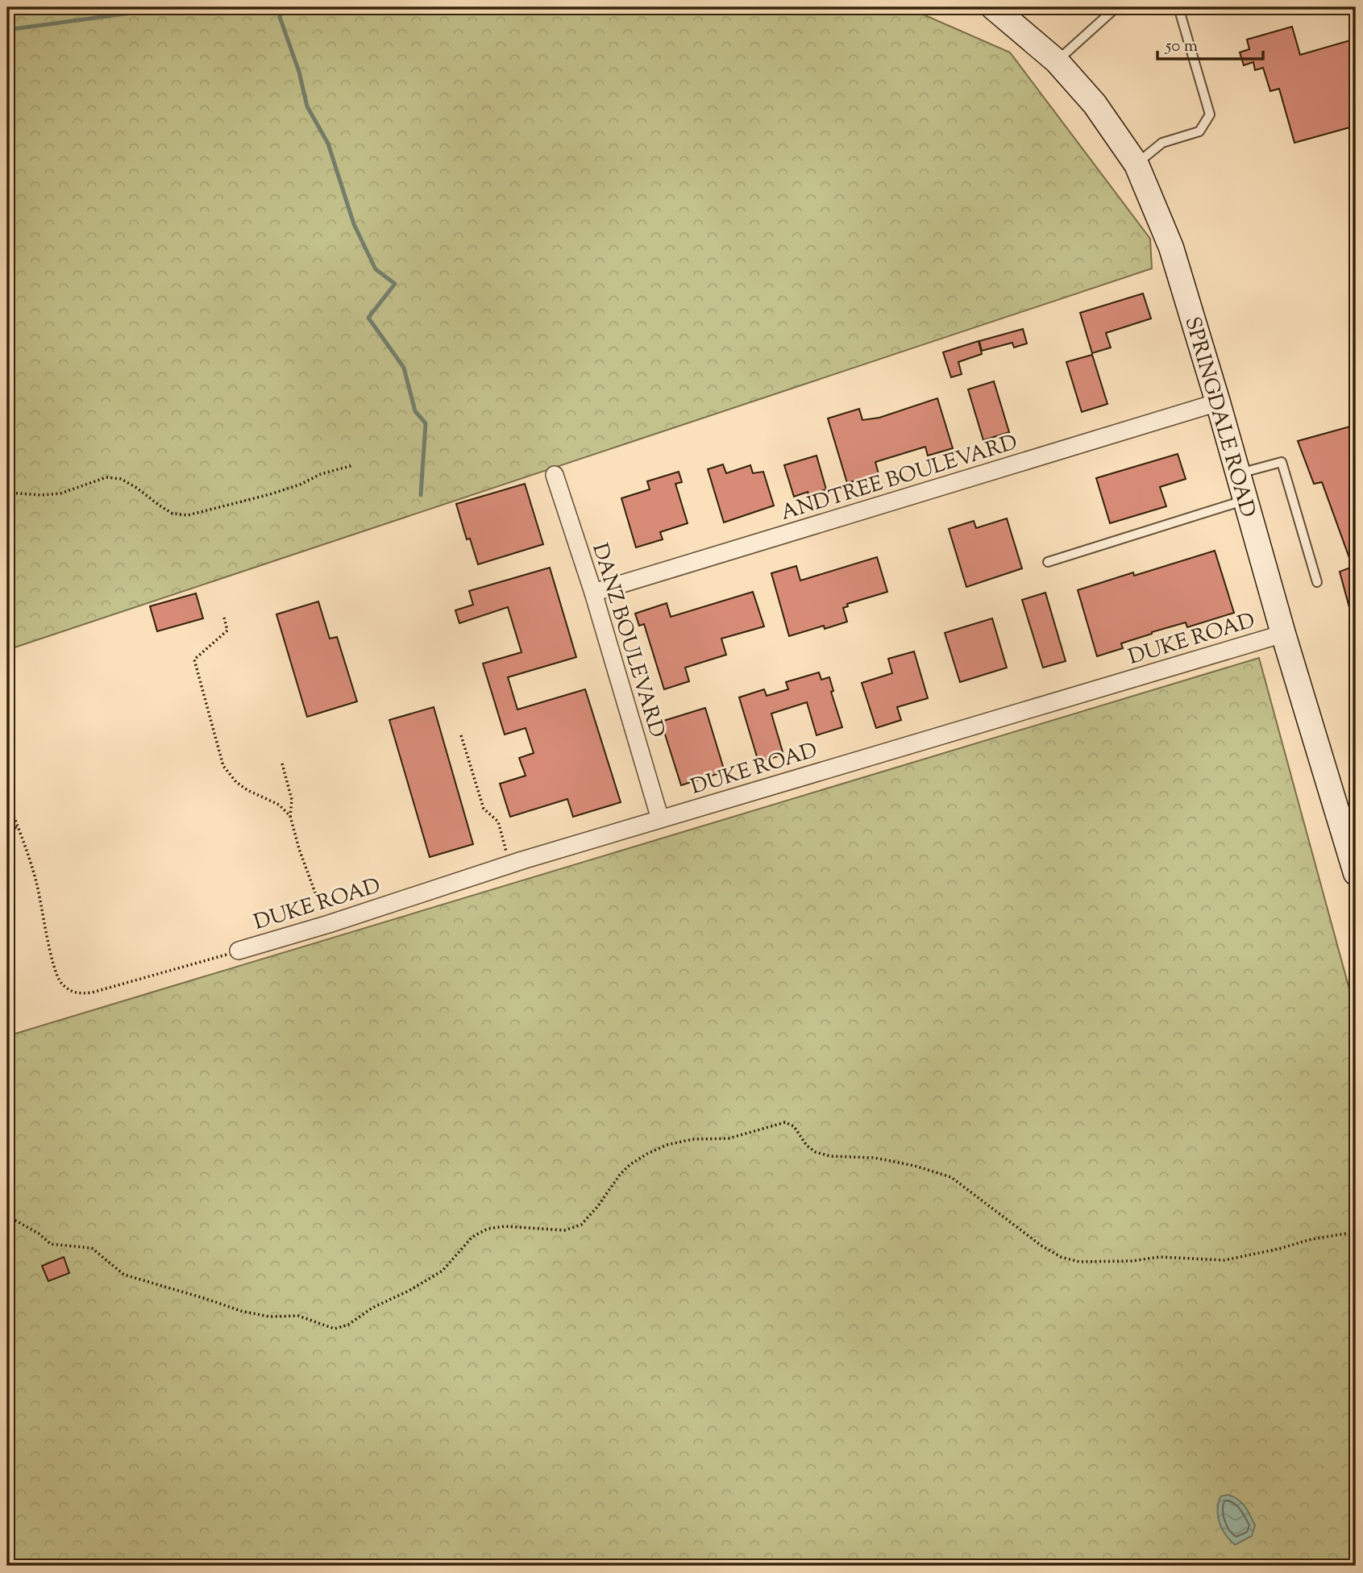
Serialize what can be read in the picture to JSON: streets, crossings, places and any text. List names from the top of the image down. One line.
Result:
{"streets":{"main road":["SPRINGDALE ROAD"],"street":["ANDTREE BOULEVARD","DUKE ROAD","DANZ BOULEVARD"]},"crossings":[["SPRINGDALE ROAD","ANDTREE BOULEVARD"],["SPRINGDALE ROAD","DUKE ROAD"],["ANDTREE BOULEVARD","DANZ BOULEVARD"],["DUKE ROAD","DANZ BOULEVARD"]],"scale_bar":"50 m"}
